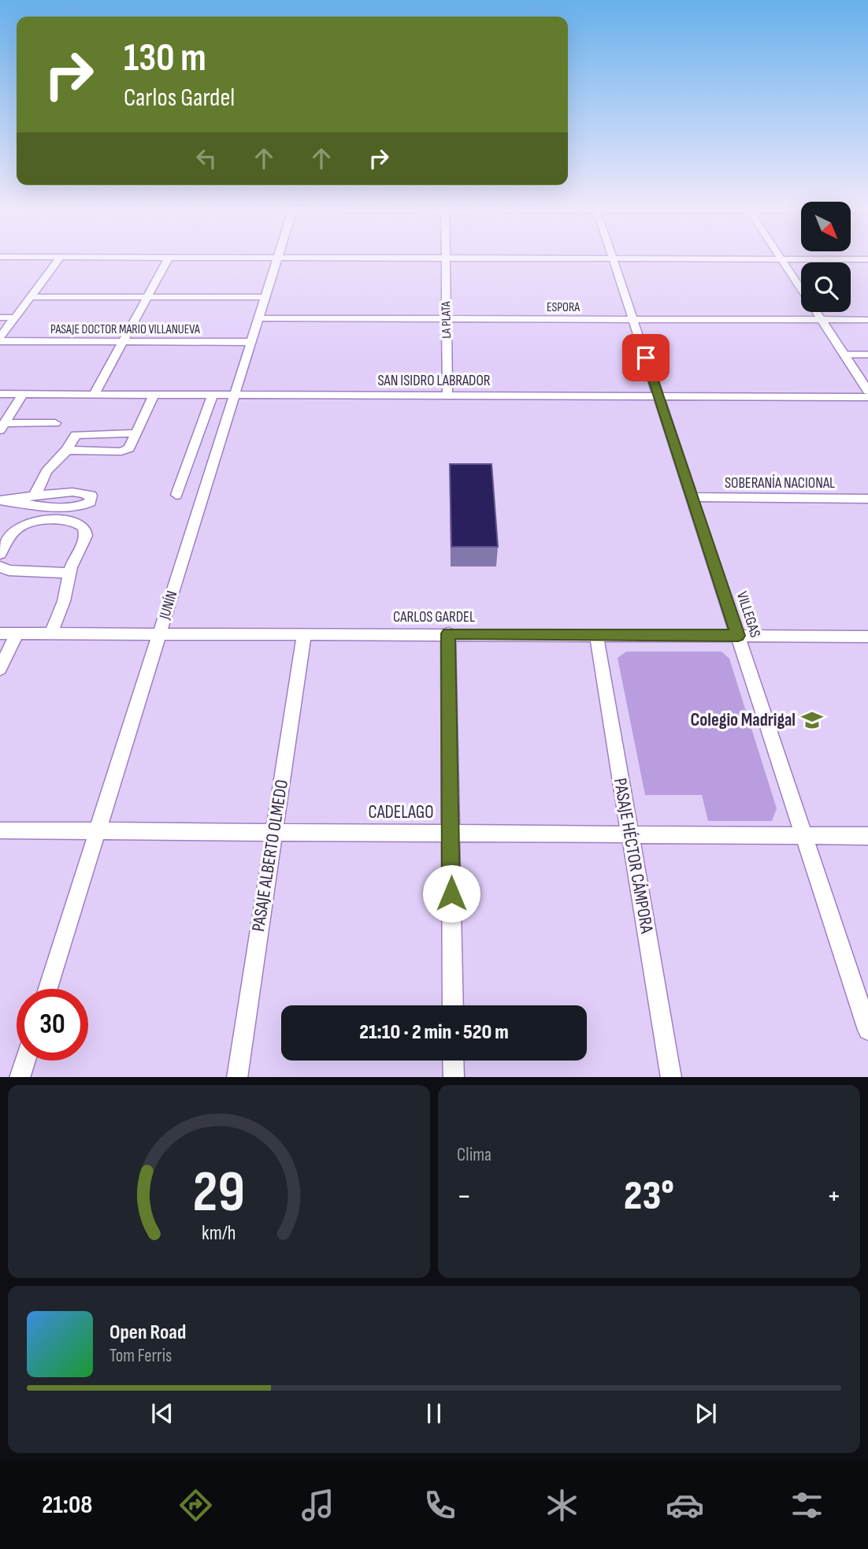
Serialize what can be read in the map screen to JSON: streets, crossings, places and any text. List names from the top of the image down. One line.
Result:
{"streets":{"street":["ESPORA","LA PLATA","PASAJE DOCTOR MARIO VILLANUEVA","SAN ISIDRO LABRADOR","SOBERANÍA NACIONAL","JUNÍN","VILLEGAS","CARLOS GARDEL","CADELAGO","PASAJE ALBERTO OLMEDO","PASAJE HÉCTOR CÁMPORA"]},"crossings":[["ESPORA","LA PLATA"],["ESPORA","JUNÍN"],["ESPORA","VILLEGAS"],["LA PLATA","SAN ISIDRO LABRADOR"],["PASAJE DOCTOR MARIO VILLANUEVA","JUNÍN"],["SAN ISIDRO LABRADOR","JUNÍN"],["SAN ISIDRO LABRADOR","VILLEGAS"],["SOBERANÍA NACIONAL","VILLEGAS"],["JUNÍN","CARLOS GARDEL"],["JUNÍN","CADELAGO"],["VILLEGAS","CARLOS GARDEL"],["VILLEGAS","CADELAGO"],["CARLOS GARDEL","PASAJE ALBERTO OLMEDO"],["CARLOS GARDEL","PASAJE HÉCTOR CÁMPORA"],["CADELAGO","PASAJE ALBERTO OLMEDO"],["CADELAGO","PASAJE HÉCTOR CÁMPORA"]],"places":{"school or university":["Colegio Madrigal"]},"north":"bottom right","page":{"turn":["130 m","Carlos Gardel"],"limit":"30","trip":"21:10 · 2 min · 520 m","tile":"Clima","heat":["−","23°","+"],"song":["Open Road","Tom Ferris"],"tabs":"21:08","gauge":["29","km/h"]}}
